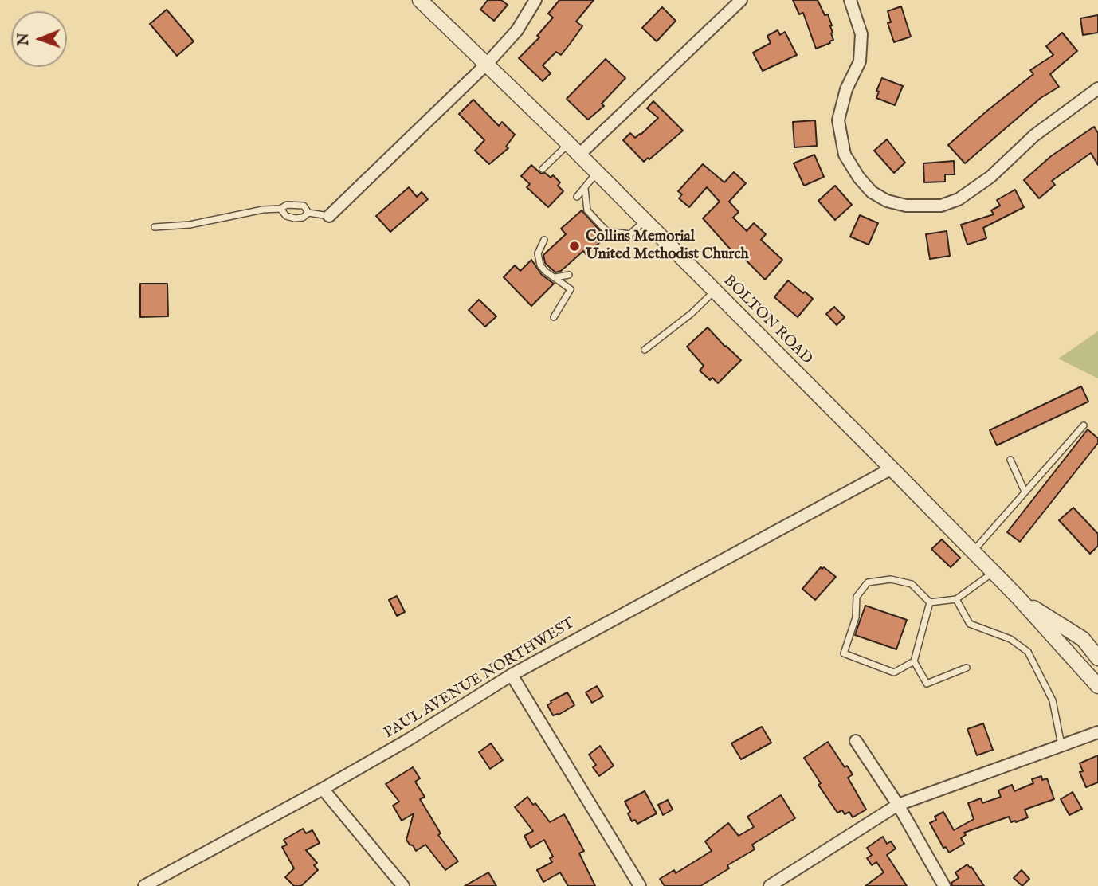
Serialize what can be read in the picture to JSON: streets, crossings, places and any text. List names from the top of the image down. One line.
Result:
{"streets":{"street":["BOLTON ROAD","PAUL AVENUE NORTHWEST"]},"crossings":[["BOLTON ROAD","PAUL AVENUE NORTHWEST"]],"places":["Collins Memorial United Methodist Church"],"north":"left"}
